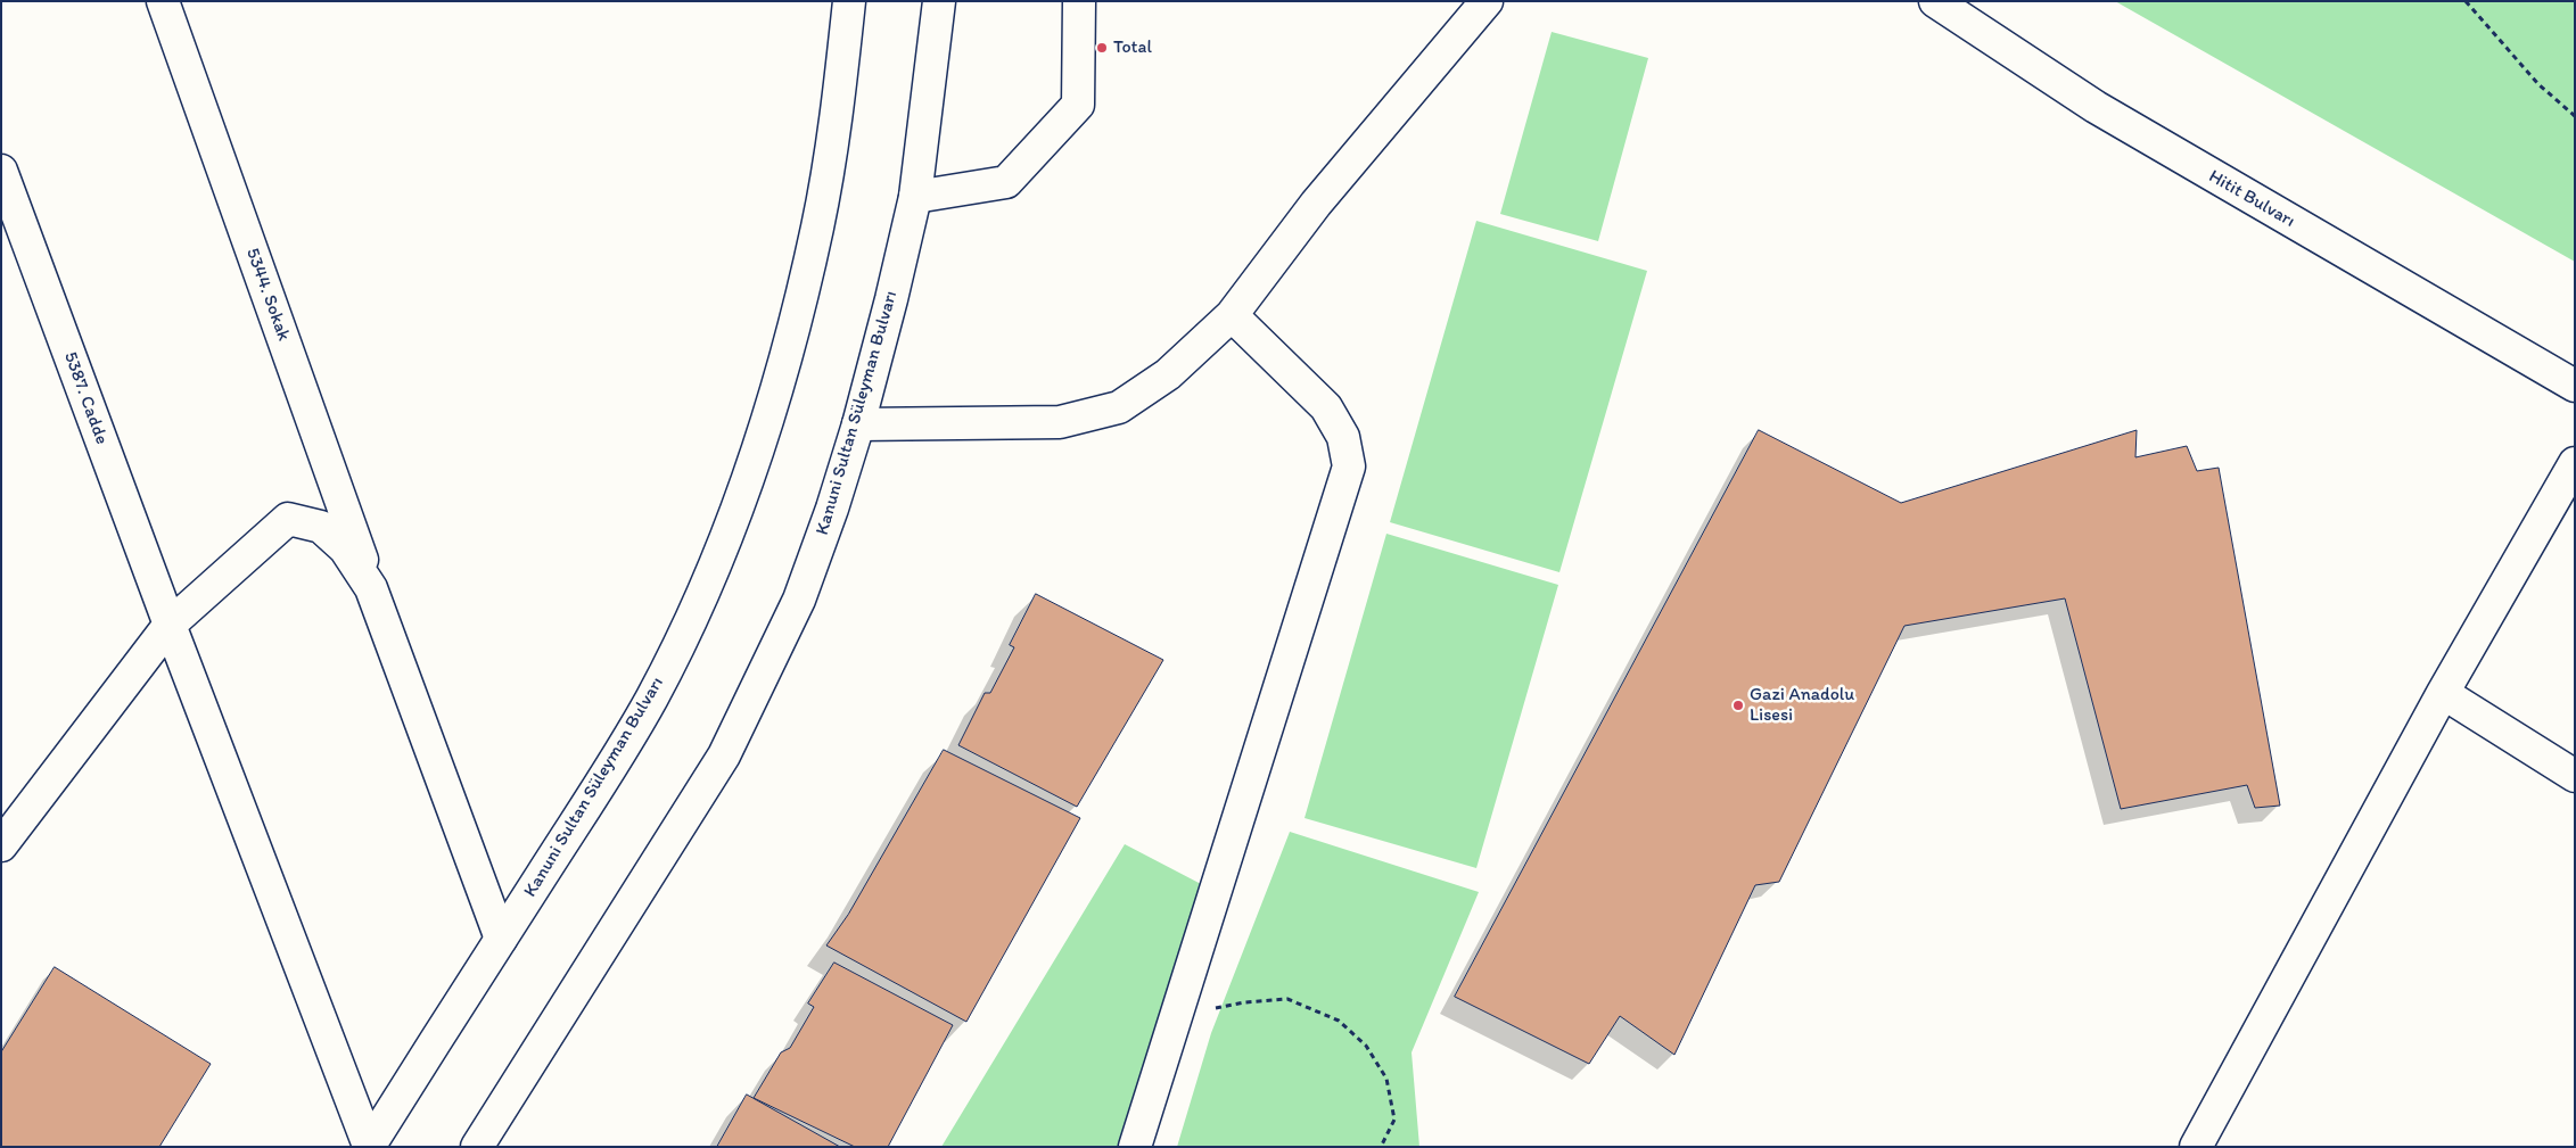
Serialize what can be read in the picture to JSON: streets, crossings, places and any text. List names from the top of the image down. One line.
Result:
{"streets":{"street":["Hitit Bulvarı","5344. Sokak","5387. Cadde","Kanuni Sultan Süleyman Bulvarı"]},"crossings":[["5387. Cadde","Kanuni Sultan Süleyman Bulvarı"]],"places":["Total","Gazi Anadolu Lisesi"]}
